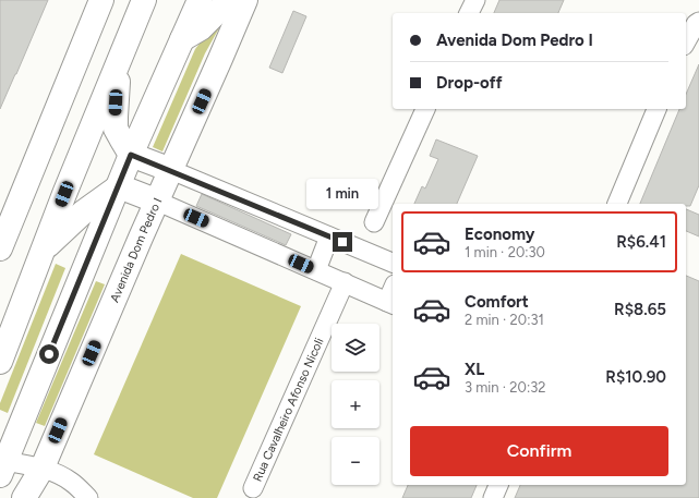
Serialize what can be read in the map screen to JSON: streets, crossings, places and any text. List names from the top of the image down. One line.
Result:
{"streets":{"main road":["Avenida Dom Pedro I"],"street":["Rua Cavalheiro Afonso Nicoli"]},"page":{"banner":["Avenida Dom Pedro I","Drop-off"],"bubble":"1 min","list":[{"name":"Economy","note":"1 min · 20:30","value":"R$6.41"},{"name":"Comfort","note":"2 min · 20:31","value":"R$8.65"},{"name":"XL","note":"3 min · 20:32","value":"R$10.90"}],"map_buttons":["+","−"],"buttons":"Confirm"}}
